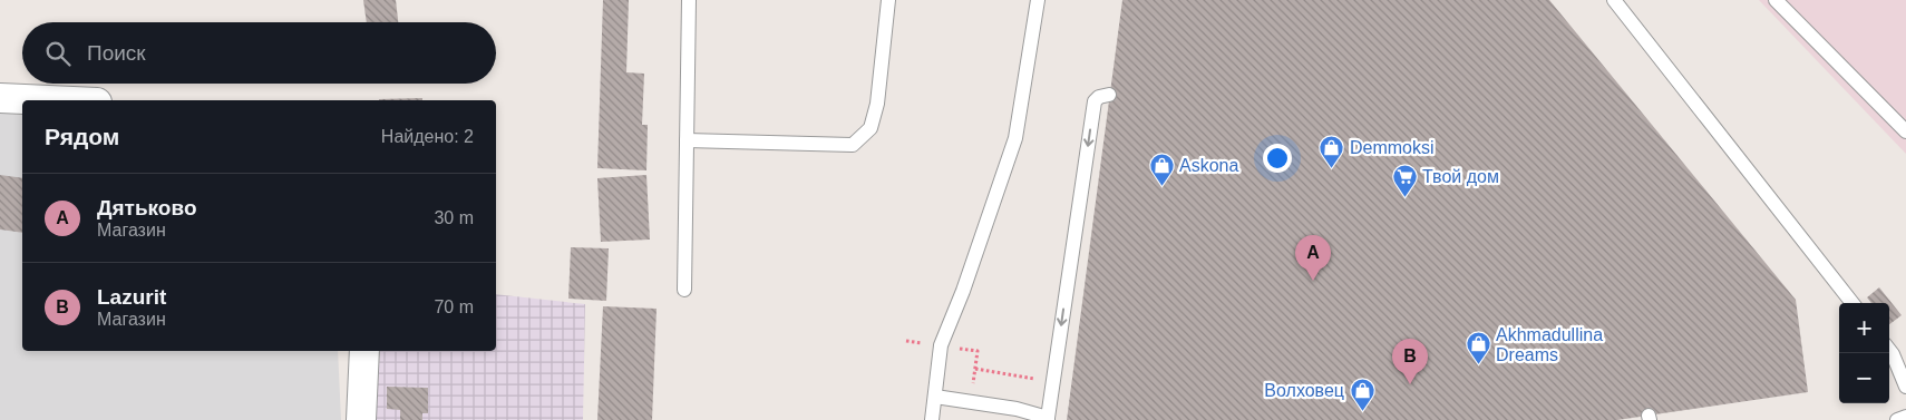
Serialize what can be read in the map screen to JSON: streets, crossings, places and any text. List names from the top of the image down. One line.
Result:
{"places":{"shop":["Demmoksi","Askona","Akhmadullina Dreams","Волховец"],"supermarket":["Твой дом"]},"page":{"search":"Поиск","heading":["Рядом","Найдено: 2"],"list":[{"mark":"A","name":"Дятьково","note":"Магазин","value":"30 m"},{"mark":"B","name":"Lazurit","note":"Магазин","value":"70 m"}],"pins":["A","B"],"map_buttons":["+","−"]}}
